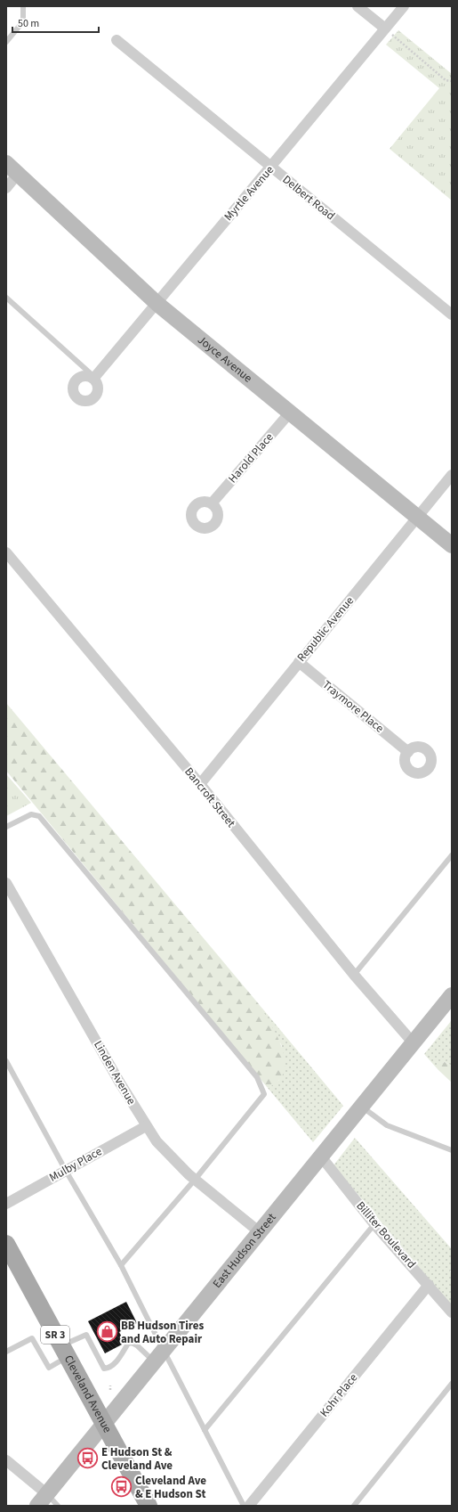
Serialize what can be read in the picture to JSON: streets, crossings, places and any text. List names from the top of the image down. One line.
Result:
{"streets":{"main road":["Joyce Avenue","East Hudson Street","SR 3","Cleveland Avenue"],"street":["Myrtle Avenue","Delbert Road","Harold Place","Republic Avenue","Traymore Place","Bancroft Street","Linden Avenue","Mulby Place","Billiter Boulevard","Kohr Place"]},"crossings":[["Myrtle Avenue","Delbert Road"],["Myrtle Avenue","Joyce Avenue"],["Joyce Avenue","Harold Place"],["Joyce Avenue","Republic Avenue"],["Republic Avenue","Traymore Place"],["Republic Avenue","Bancroft Street"],["Bancroft Street","East Hudson Street"],["Linden Avenue","Mulby Place"],["Linden Avenue","East Hudson Street"],["Billiter Boulevard","East Hudson Street"],["Billiter Boulevard","Kohr Place"],["East Hudson Street","Cleveland Avenue"]],"places":{"shop":["BB Hudson Tires and Auto Repair"],"bus stop":["E Hudson St & Cleveland Ave","Cleveland Ave & E Hudson St"]},"scale_bar":"50 m"}
